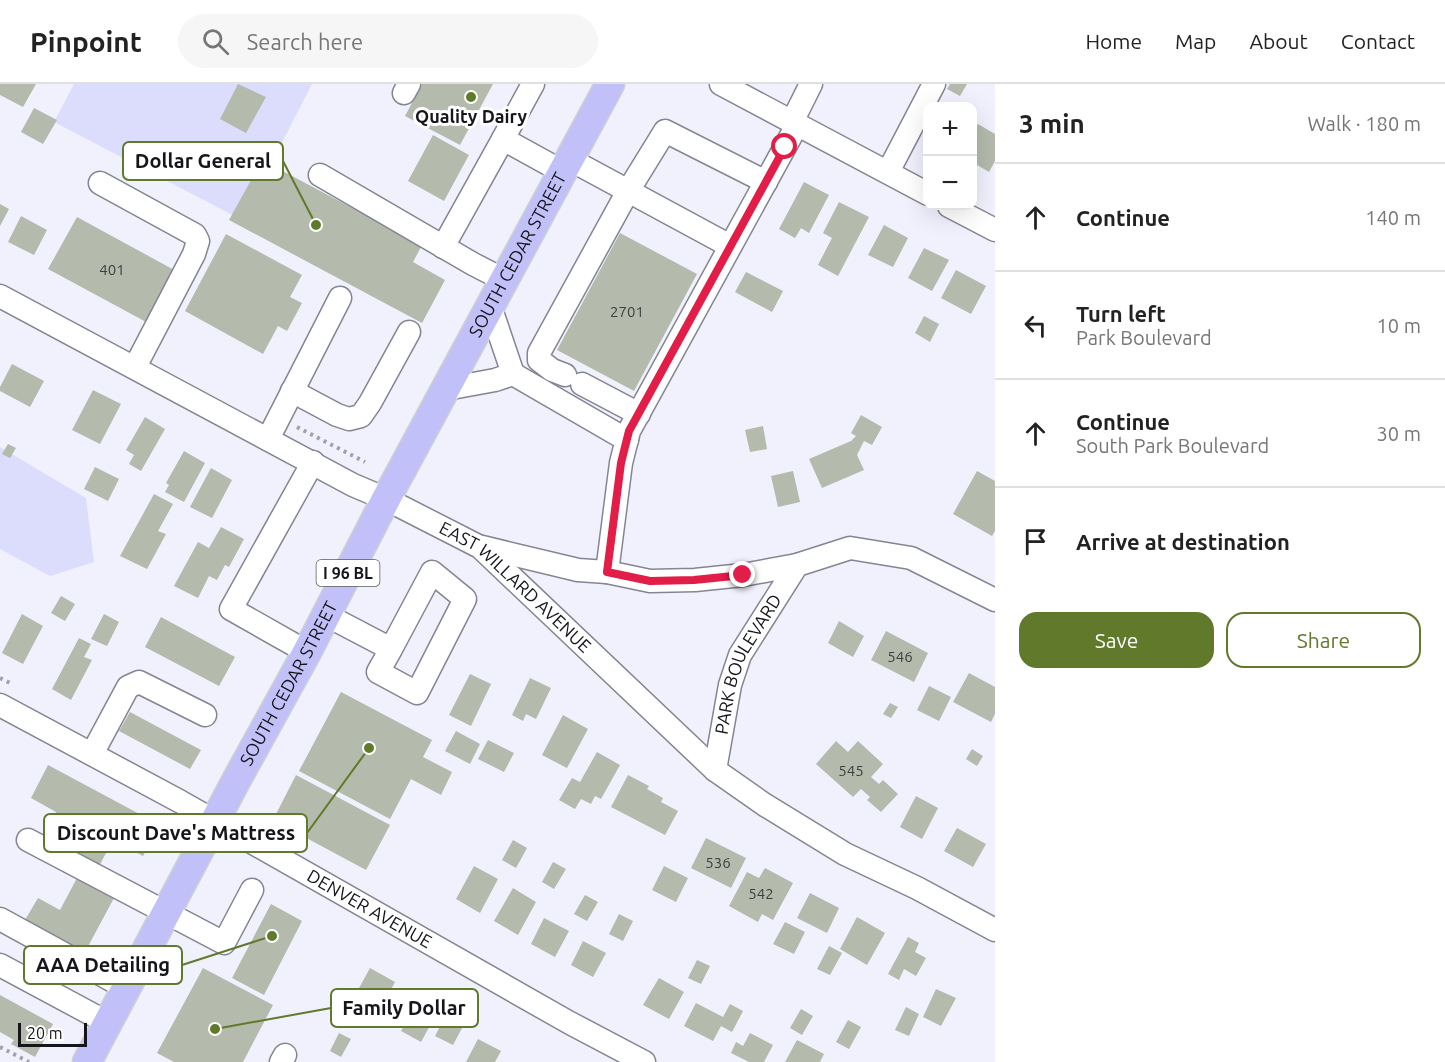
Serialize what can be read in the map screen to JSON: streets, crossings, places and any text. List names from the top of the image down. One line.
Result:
{"streets":{"main road":["SOUTH CEDAR STREET","I 96 BL"],"street":["EAST WILLARD AVENUE","PARK BOULEVARD","DENVER AVENUE"]},"crossings":[["SOUTH CEDAR STREET","EAST WILLARD AVENUE"],["SOUTH CEDAR STREET","DENVER AVENUE"],["EAST WILLARD AVENUE","PARK BOULEVARD"]],"places":["Quality Dairy","Dollar General","Discount Dave's Mattress","AAA Detailing","Family Dollar"],"house_numbers":["401","2701","546","545","536","542"],"scale_bar":"20 m","page":{"header":"Pinpoint","search":"Search here","nav":["Home","Map","About","Contact"],"heading":["3 min","Walk · 180 m"],"map_buttons":["+","−"],"list":[["Continue","140 m"],["Turn left","Park Boulevard","10 m"],["Continue","South Park Boulevard","30 m"],"Arrive at destination"],"buttons":["Save","Share"],"scale":"20 m"}}
